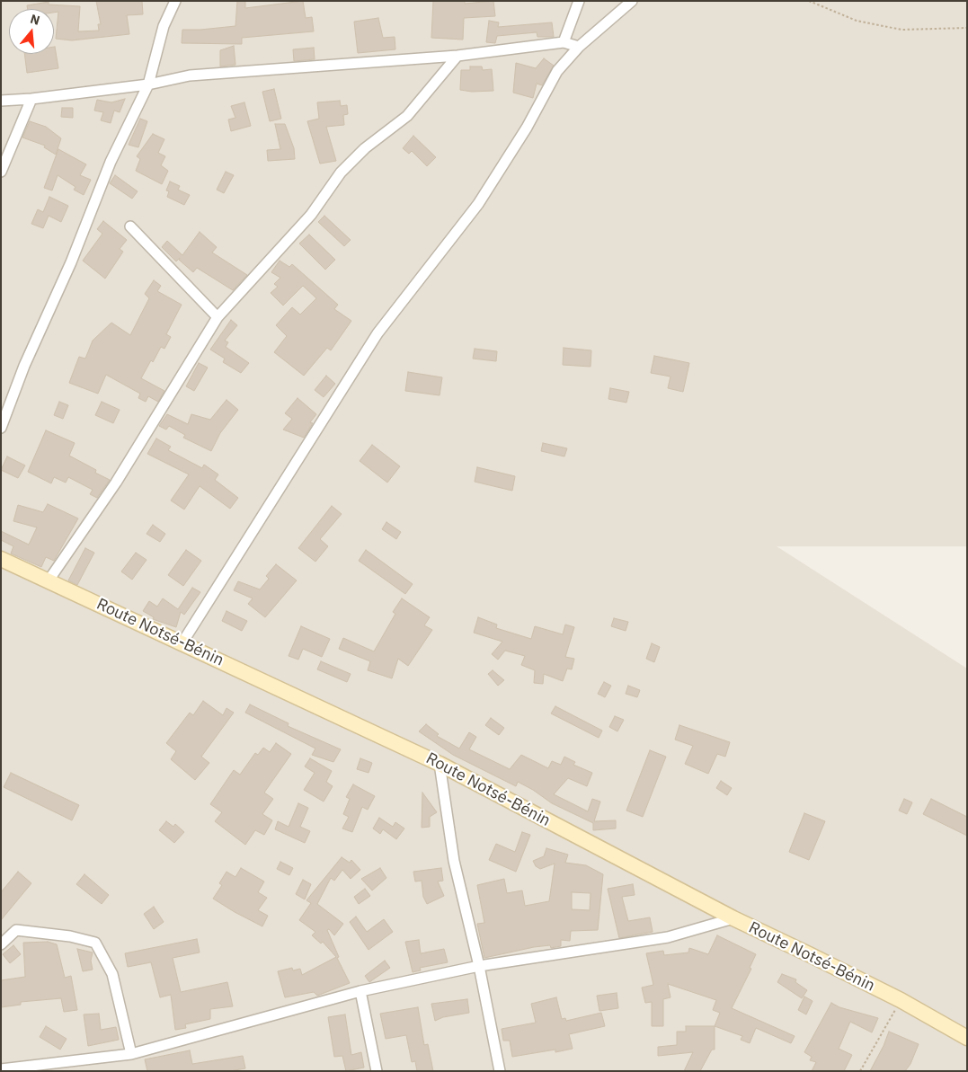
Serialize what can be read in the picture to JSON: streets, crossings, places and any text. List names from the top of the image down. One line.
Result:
{"streets":{"main road":["Route Notsé-Bénin"]},"north":"top"}
